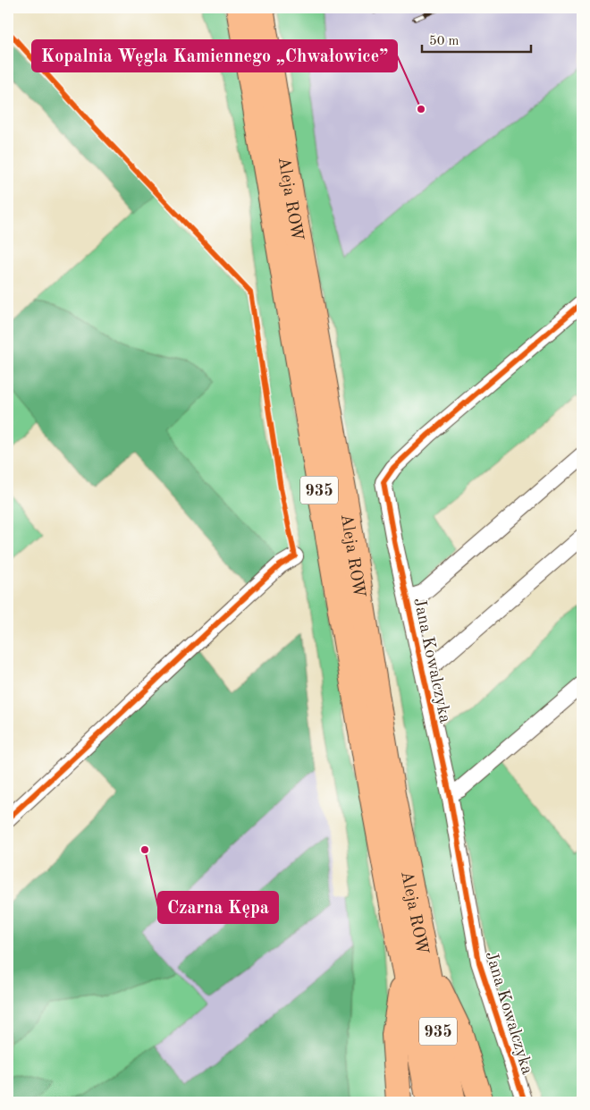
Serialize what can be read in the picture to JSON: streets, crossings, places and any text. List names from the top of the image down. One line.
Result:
{"streets":{"main road":["Aleja ROW","935"],"street":["Jana Kowalczyka"]},"places":["Kopalnia Węgla Kamiennego „Chwałowice”","Czarna Kępa"],"scale_bar":"50 m"}
